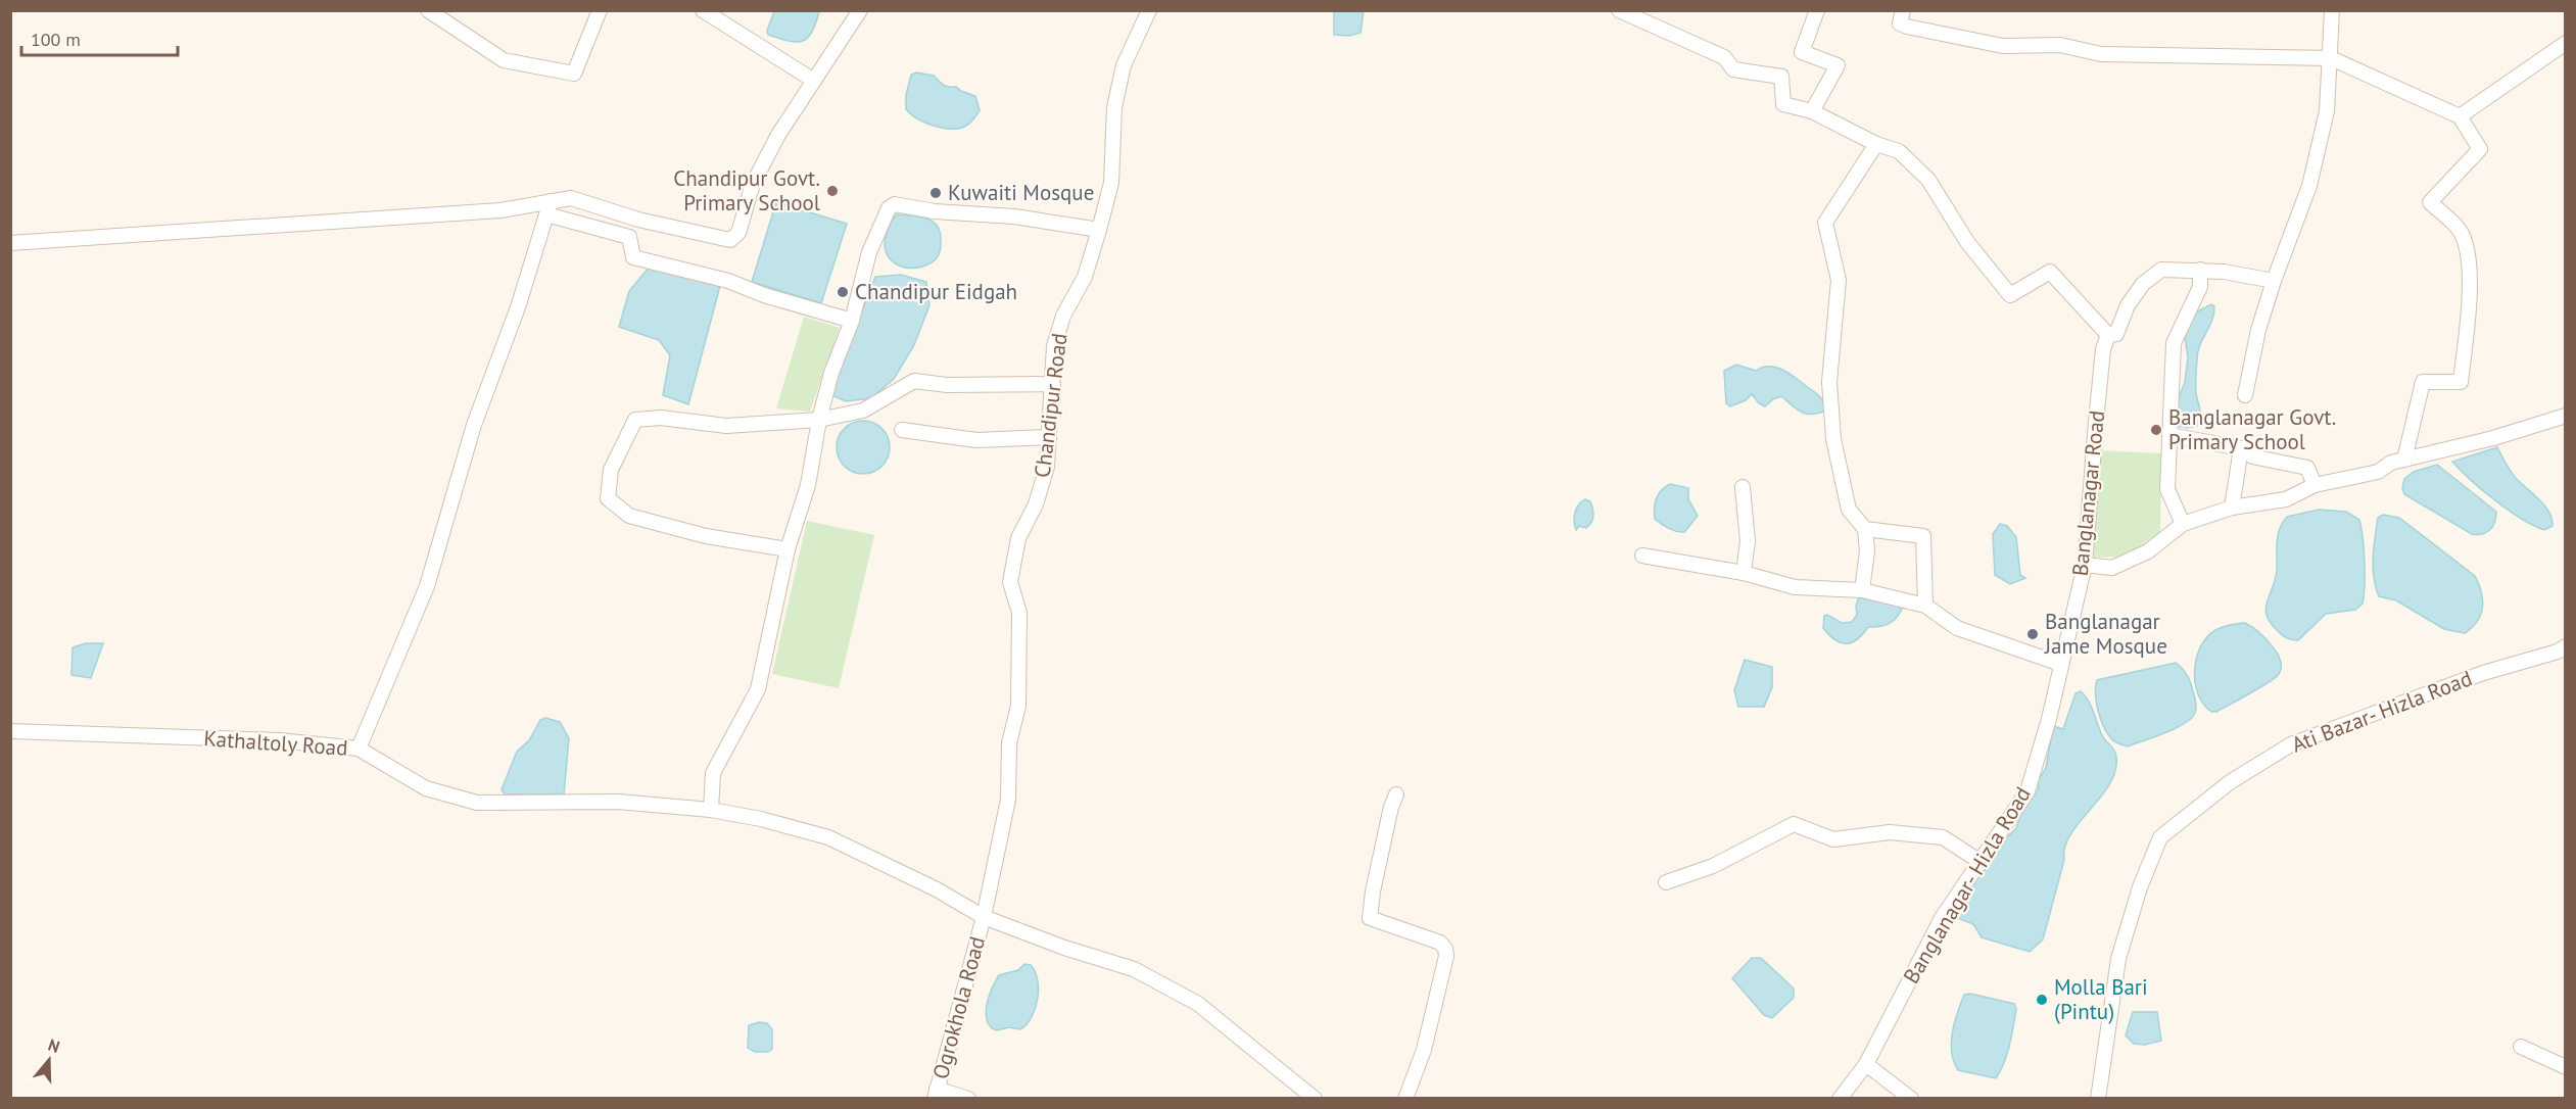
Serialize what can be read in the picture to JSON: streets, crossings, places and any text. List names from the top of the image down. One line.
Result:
{"streets":{"street":["Chandipur Road","Banglanagar Road","Ati Bazar- Hizla Road","Kathaltoly Road","Banglanagar- Hizla Road","Ogrokhola Road"]},"crossings":[["Chandipur Road","Kathaltoly Road"],["Chandipur Road","Ogrokhola Road"],["Banglanagar Road","Banglanagar- Hizla Road"],["Kathaltoly Road","Ogrokhola Road"]],"places":["Chandipur Govt. Primary School","Kuwaiti Mosque","Chandipur Eidgah","Banglanagar Govt. Primary School","Banglanagar Jame Mosque","Molla Bari (Pintu)"],"scale_bar":"100 m","north":"top"}
